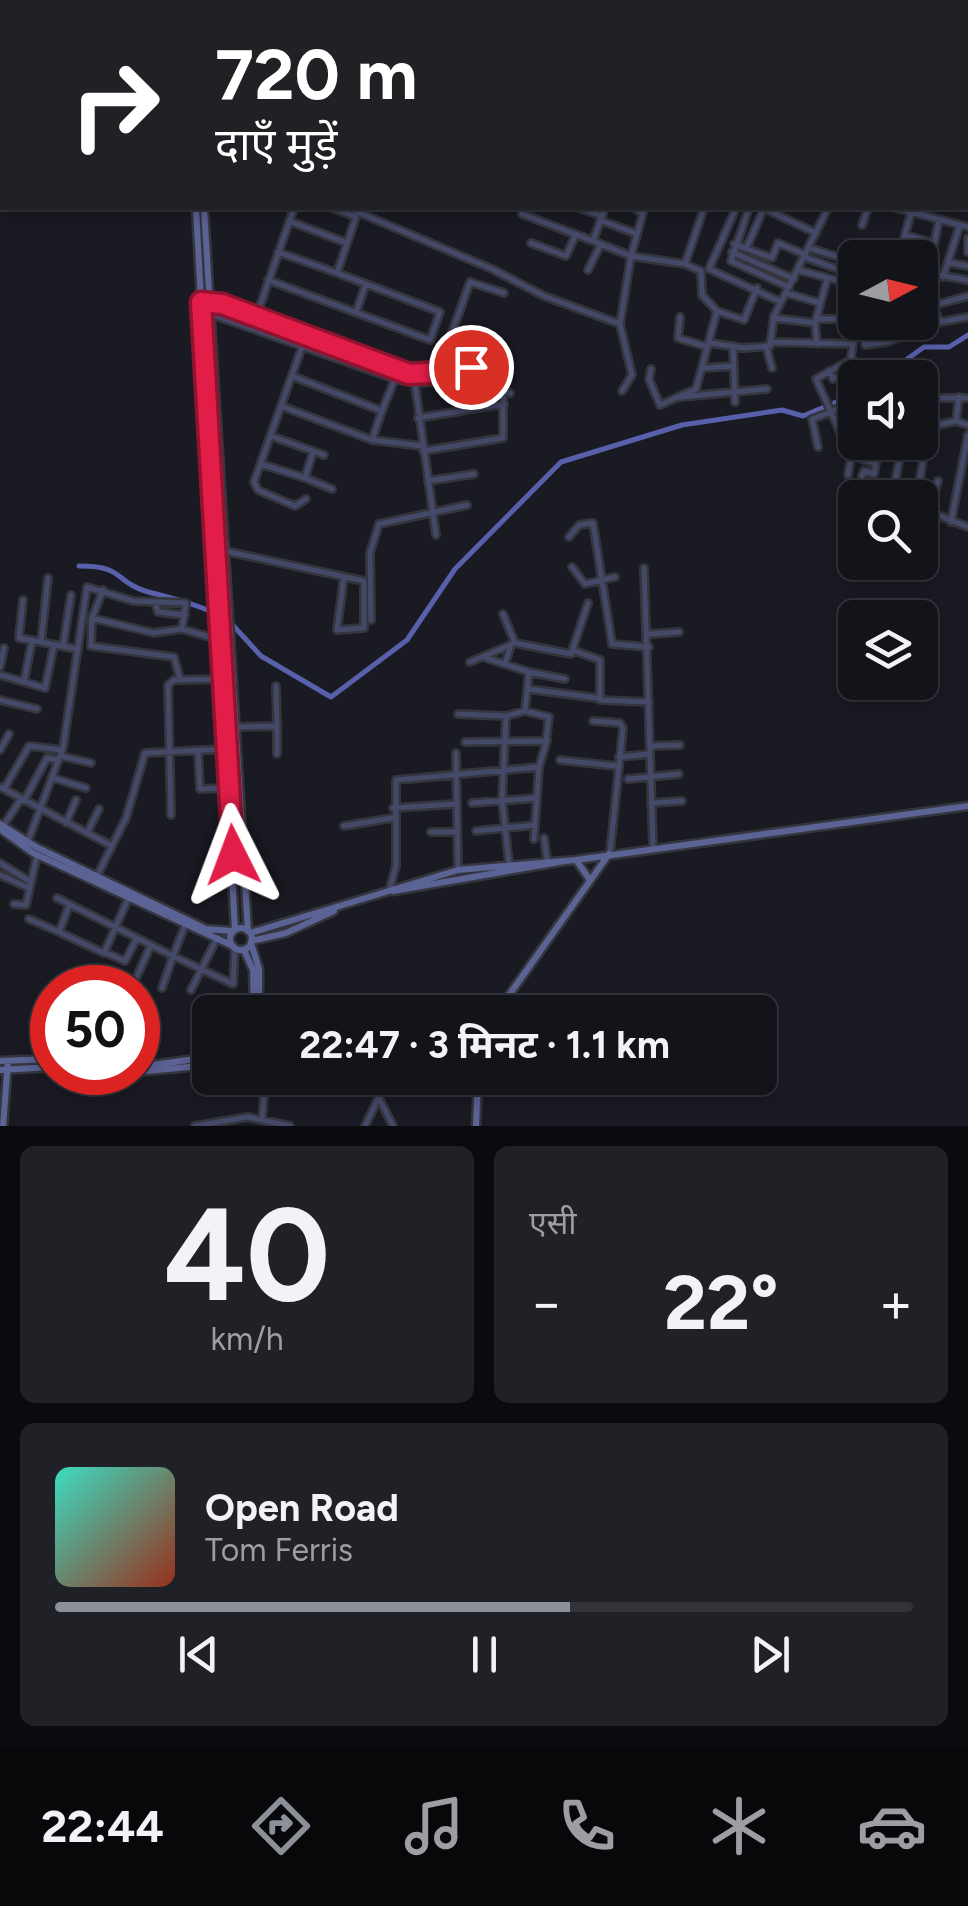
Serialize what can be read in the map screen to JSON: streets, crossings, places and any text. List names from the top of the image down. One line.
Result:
{"north":"right","page":{"turn":["720 m","दाएँ मुड़ें"],"limit":"50","trip":"22:47 · 3 मिनट · 1.1 km","tile":[["40","km/h"],"एसी"],"heat":["−","22°","+"],"song":["Open Road","Tom Ferris"],"tabs":"22:44"}}
